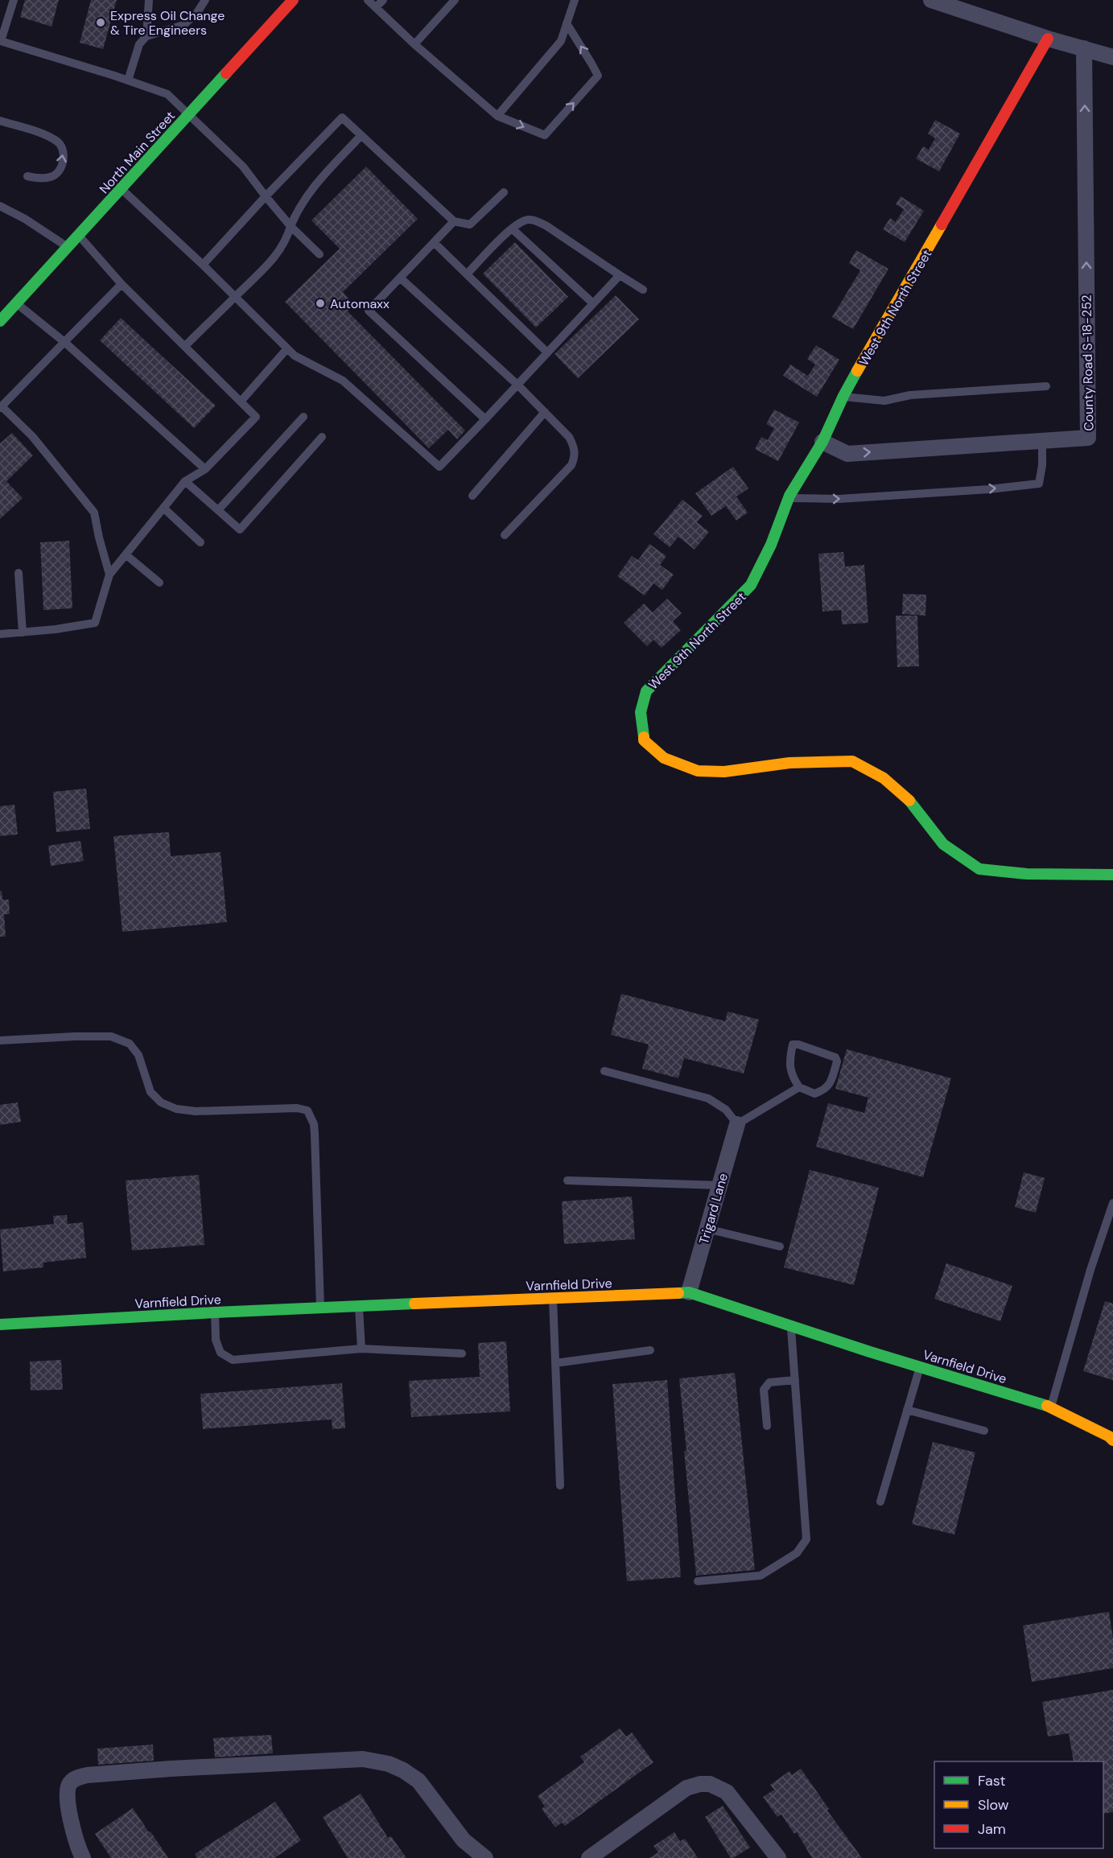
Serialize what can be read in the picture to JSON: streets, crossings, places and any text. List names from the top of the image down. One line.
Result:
{"streets":{"street":["North Main Street","West 9th North Street","County Road S-18-252","Trigard Lane","Varnfield Drive"]},"crossings":[["West 9th North Street","County Road S-18-252"],["Trigard Lane","Varnfield Drive"]],"places":["Express Oil Change & Tire Engineers","Automaxx"],"legend":["Fast","Slow","Jam"]}
